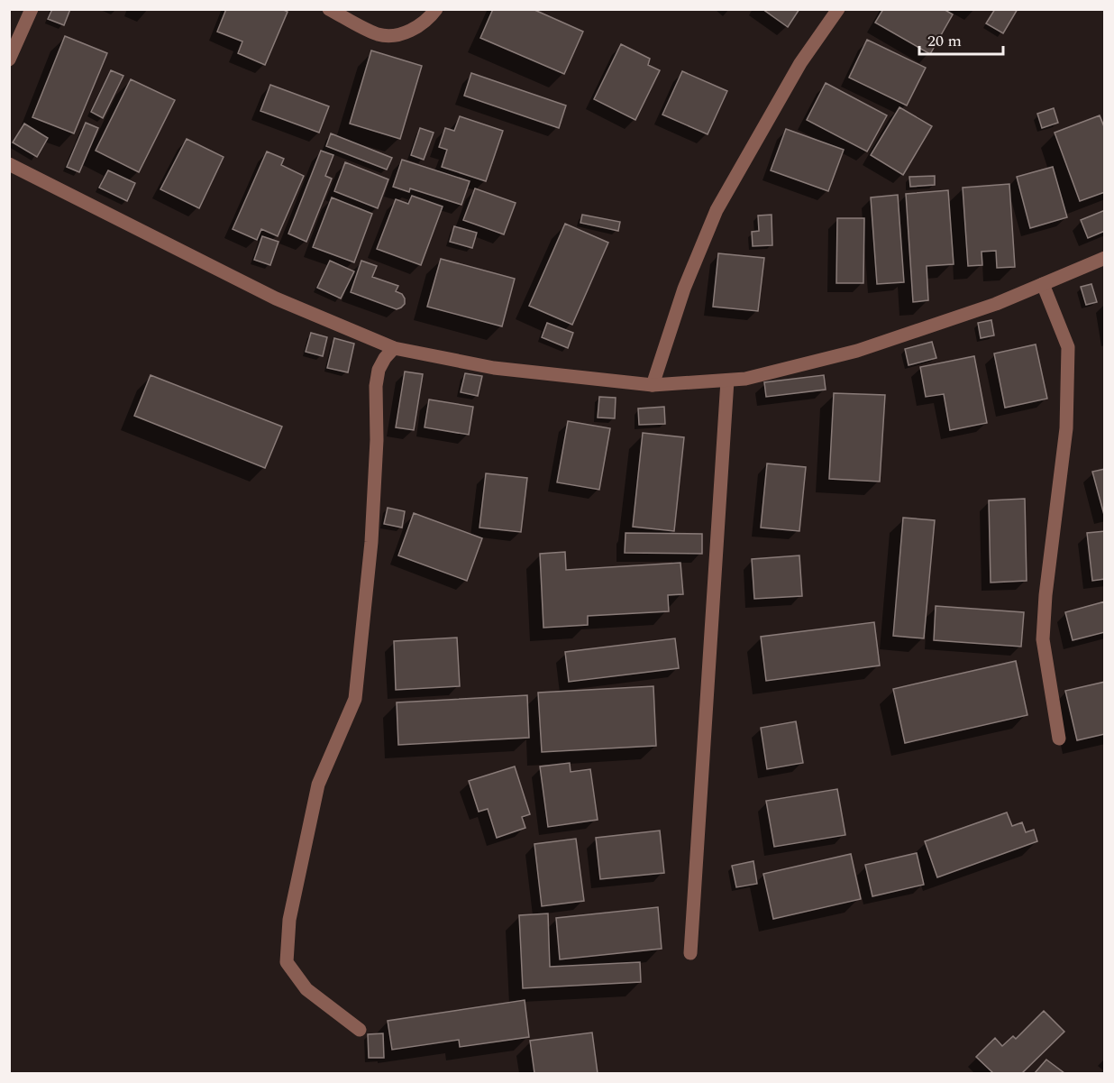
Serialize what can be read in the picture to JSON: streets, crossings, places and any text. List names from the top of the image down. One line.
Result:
{"scale_bar":"20 m"}
